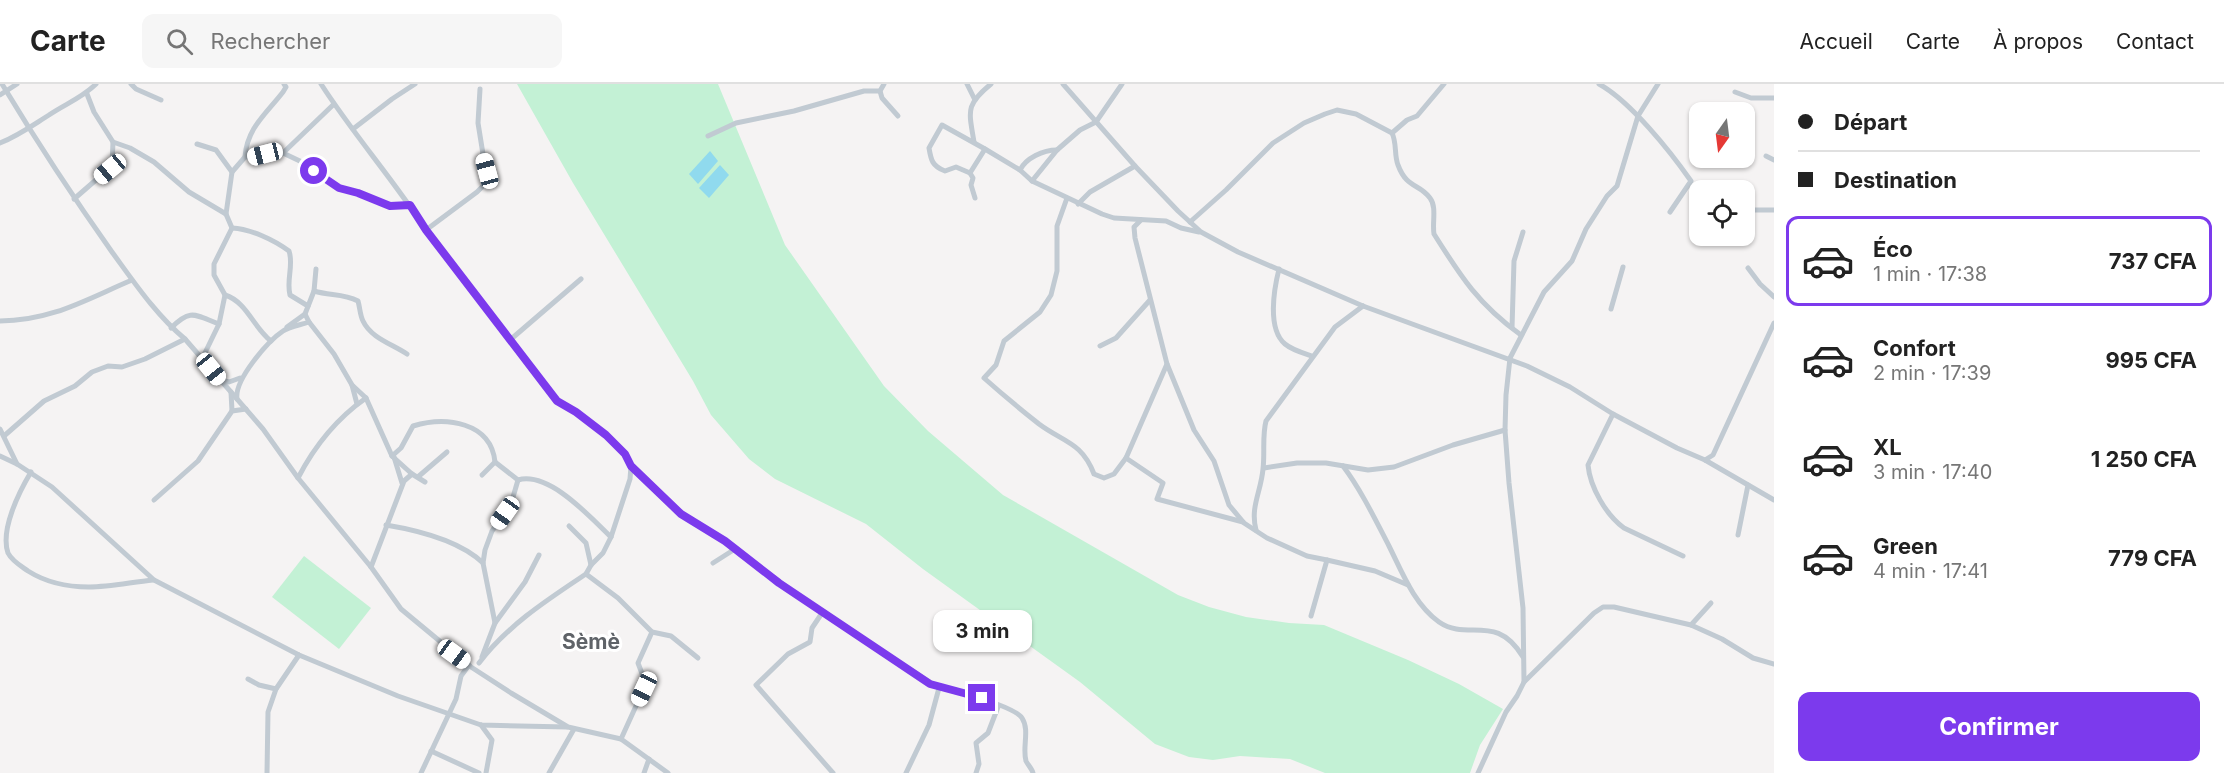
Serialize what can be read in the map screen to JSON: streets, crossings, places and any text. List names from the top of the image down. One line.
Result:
{"districts":["Sèmè"],"north":"bottom","page":{"header":"Carte","search":"Rechercher","nav":["Accueil","Carte","À propos","Contact"],"banner":["Départ","Destination"],"list":[{"name":"Éco","note":"1 min · 17:38","value":"737 CFA"},{"name":"Confort","note":"2 min · 17:39","value":"995 CFA"},{"name":"XL","note":"3 min · 17:40","value":"1 250 CFA"},{"name":"Green","note":"4 min · 17:41","value":"779 CFA"}],"bubble":"3 min","buttons":"Confirmer"}}
